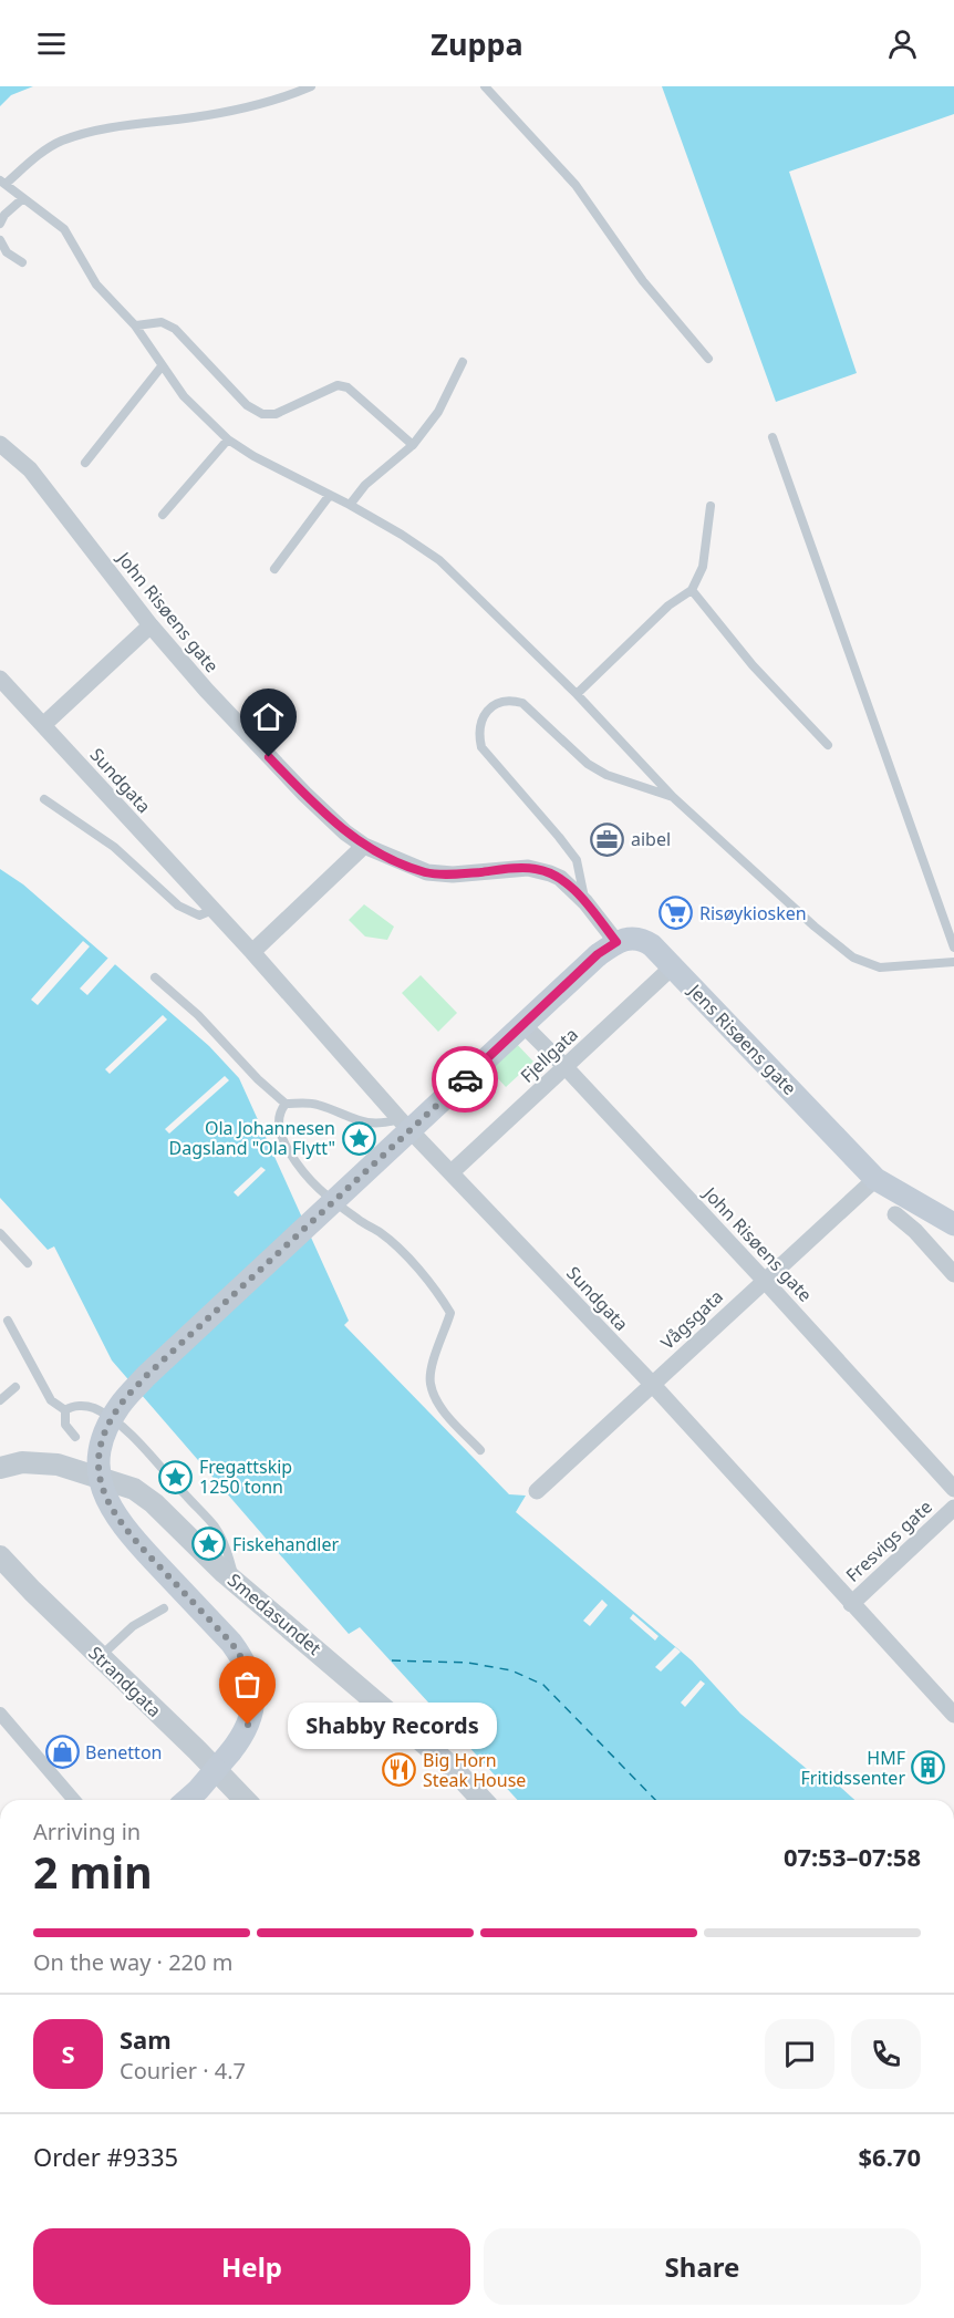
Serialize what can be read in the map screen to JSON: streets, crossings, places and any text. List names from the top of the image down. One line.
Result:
{"streets":{"main road":["Jens Risøens gate"],"street":["John Risøens gate","Sundgata","Fjellgata","Vågsgata","Fresvigs gate","Smedasundet","Strandgata"]},"crossings":[["John Risøens gate","Jens Risøens gate"],["John Risøens gate","Fjellgata"],["John Risøens gate","Vågsgata"],["Sundgata","Fjellgata"],["Sundgata","Vågsgata"],["Sundgata","Fresvigs gate"],["Jens Risøens gate","Fjellgata"],["Jens Risøens gate","Vågsgata"]],"places":{"office":["aibel"],"supermarket":["Risøykiosken"],"place":["Ola Johannesen Dagsland \"Ola Flytt\"","Fregattskip 1250 tonn","Fiskehandler"],"other":["Shabby Records"],"shop":["Benetton"],"building":["HMF Fritidssenter"],"restaurant":["Big Horn Steak House"]},"page":{"header":"Zuppa","bubble":"Shabby Records","heading":["2 min","Arriving in","07:53–07:58"],"panel":["Sam","Courier · 4.7","Order #9335","$6.70"],"bar":"On the way · 220 m","round":"S","buttons":["Help","Share"]}}
